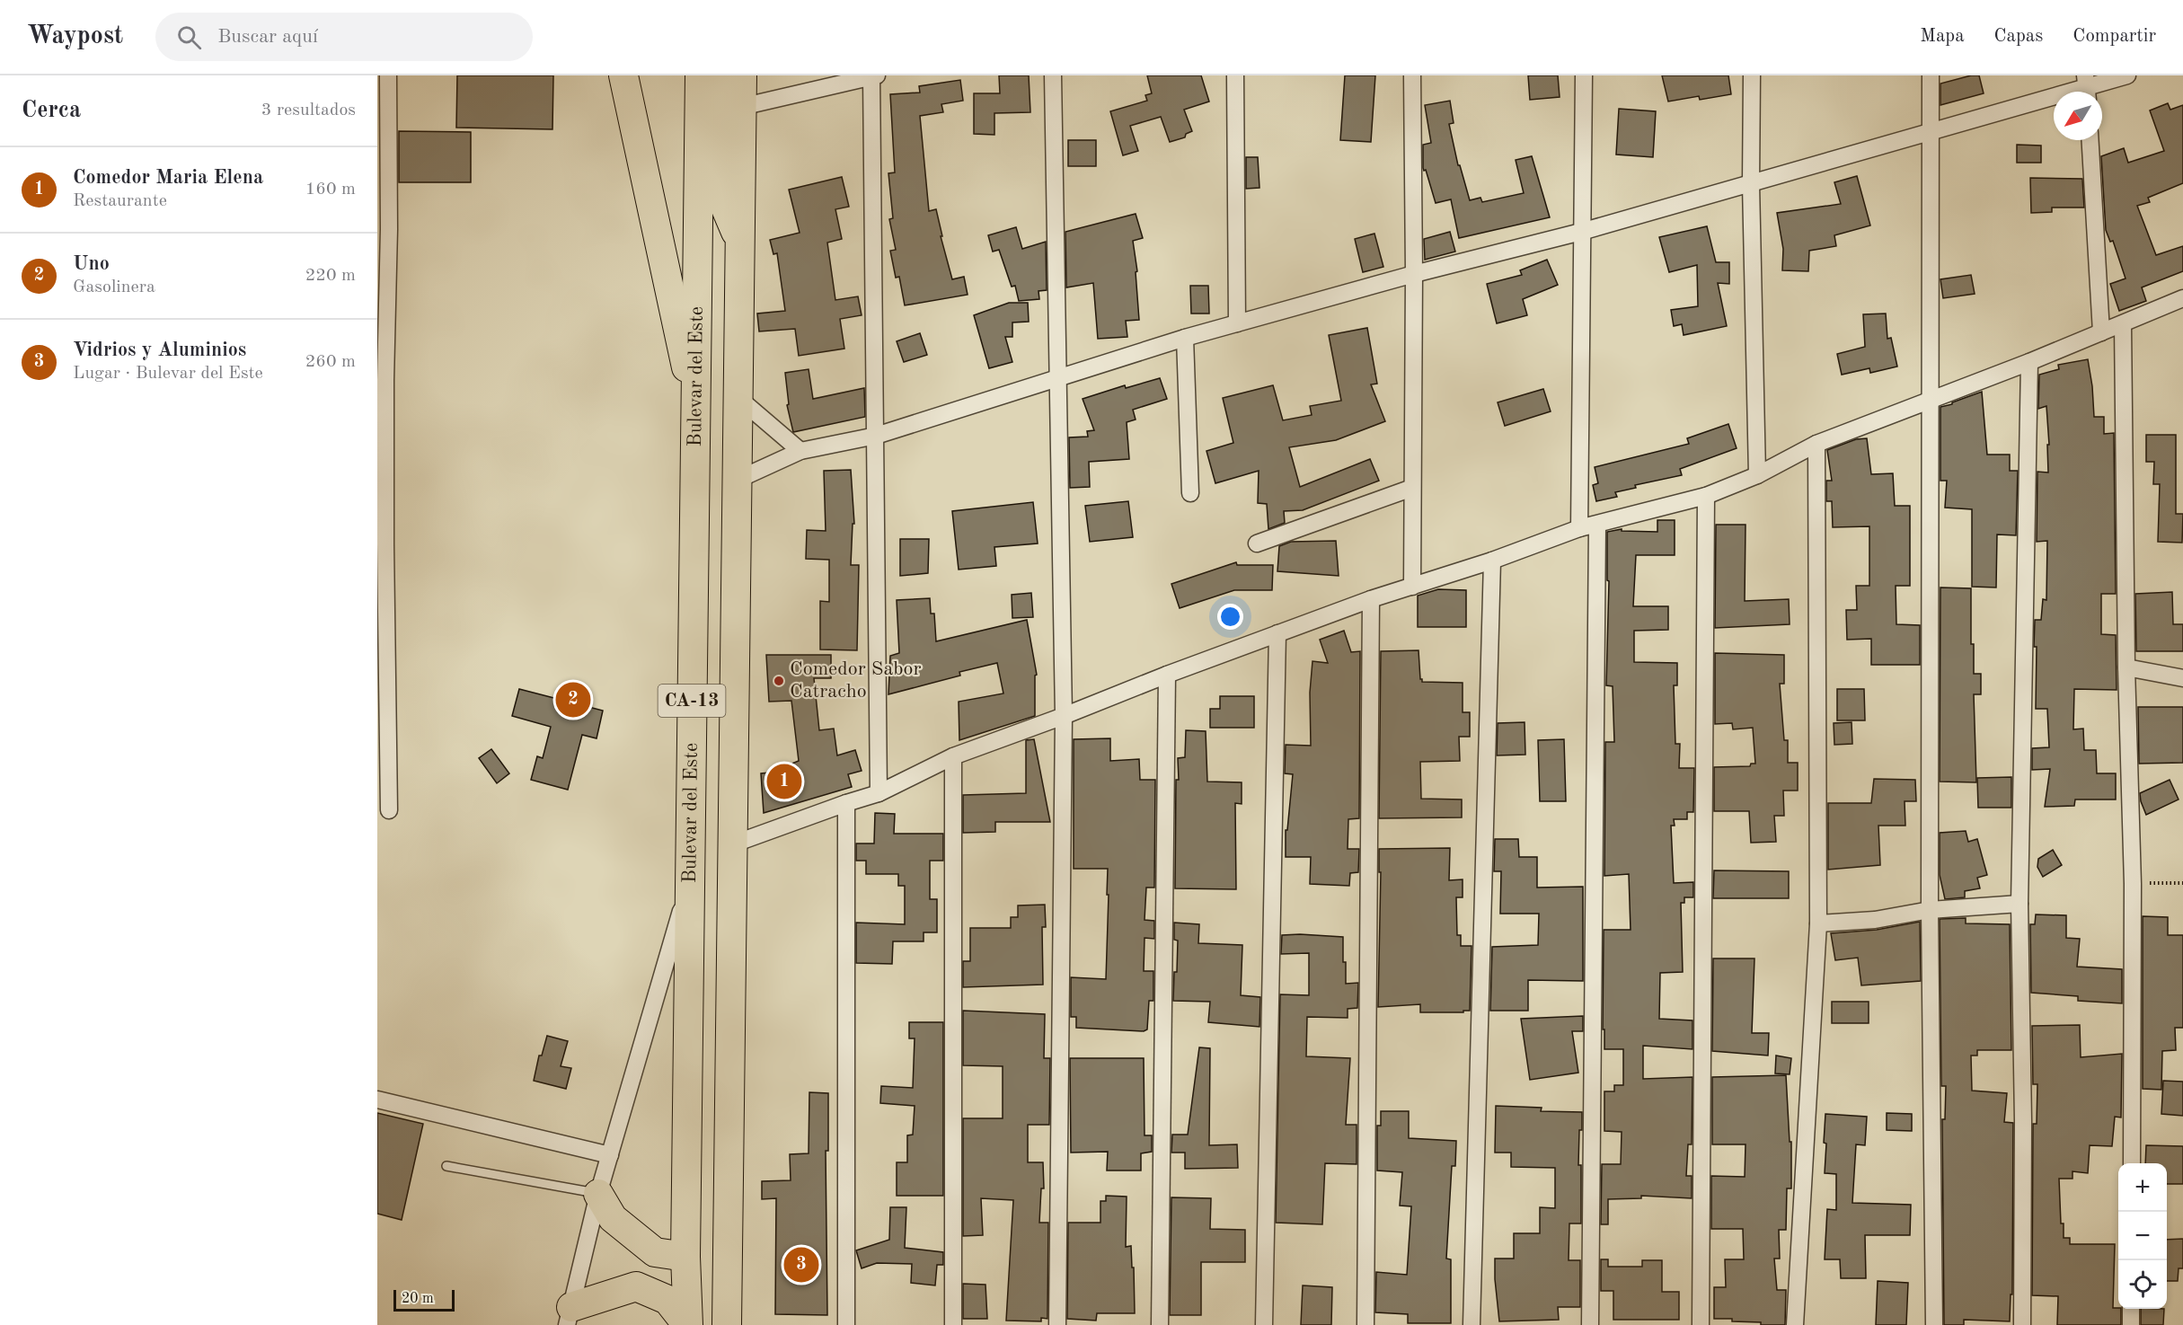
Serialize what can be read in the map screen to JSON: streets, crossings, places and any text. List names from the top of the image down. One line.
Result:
{"streets":{"highway":["Bulevar del Este","CA-13"]},"places":["Comedor Sabor Catracho"],"scale_bar":"20 m","north":"bottom left","page":{"header":"Waypost","search":"Buscar aquí","nav":["Mapa","Capas","Compartir"],"heading":["Cerca","3 resultados"],"list":[{"mark":"1","name":"Comedor Maria Elena","note":"Restaurante","value":"160 m"},{"mark":"2","name":"Uno","note":"Gasolinera","value":"220 m"},{"mark":"3","name":"Vidrios y Aluminios","note":"Lugar · Bulevar del Este","value":"260 m"}],"pins":["2","1","3"],"map_buttons":["+","−"],"scale":"20 m"}}
